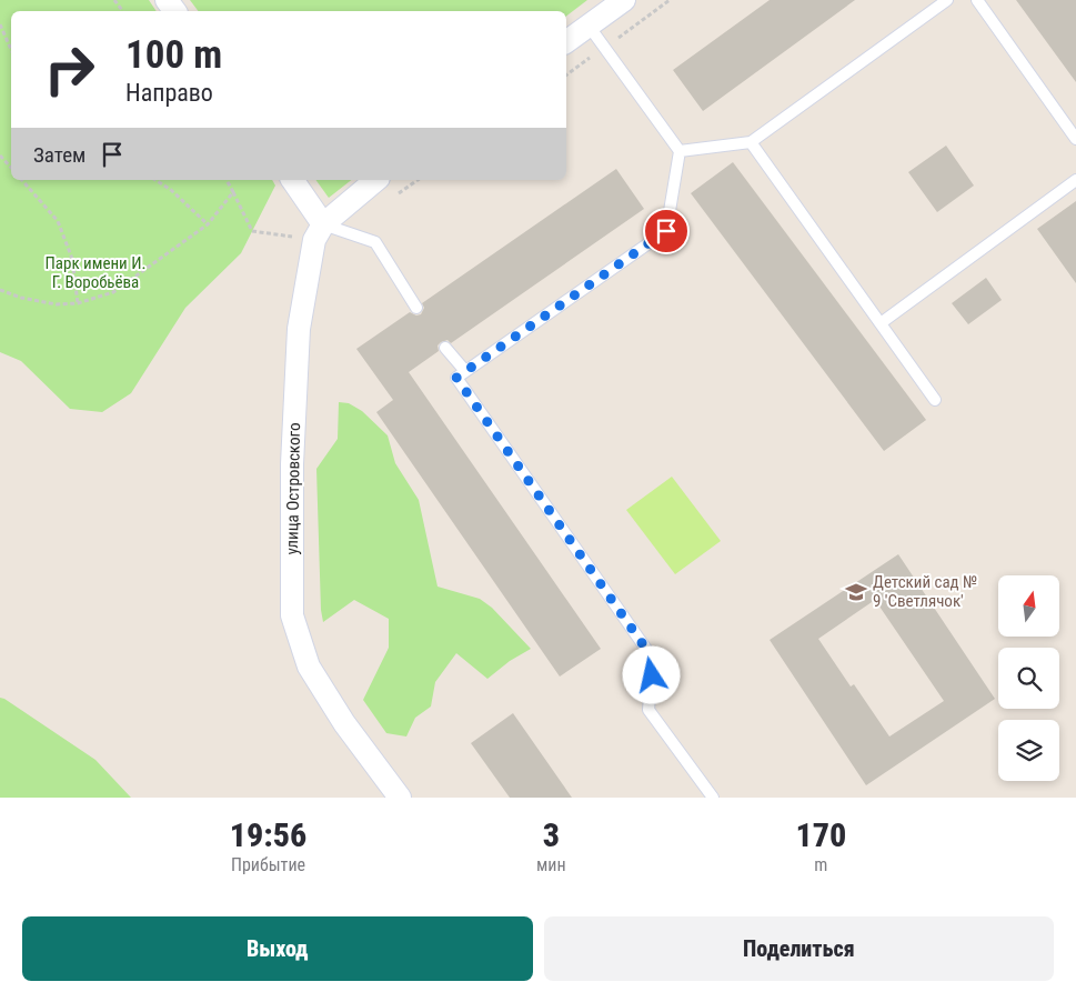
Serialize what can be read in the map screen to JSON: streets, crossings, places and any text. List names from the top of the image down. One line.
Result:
{"streets":{"street":["улица Островского"]},"parks":["Парк имени И. Г. Воробьёва"],"places":{"school or university":["Детский сад № 9 'Светлячок'"]},"north":"top","page":{"turn":["100 m","Направо"],"then":"Затем","eta":["19:56","Прибытие","3","мин","170","m"],"buttons":["Выход","Поделиться"]}}
